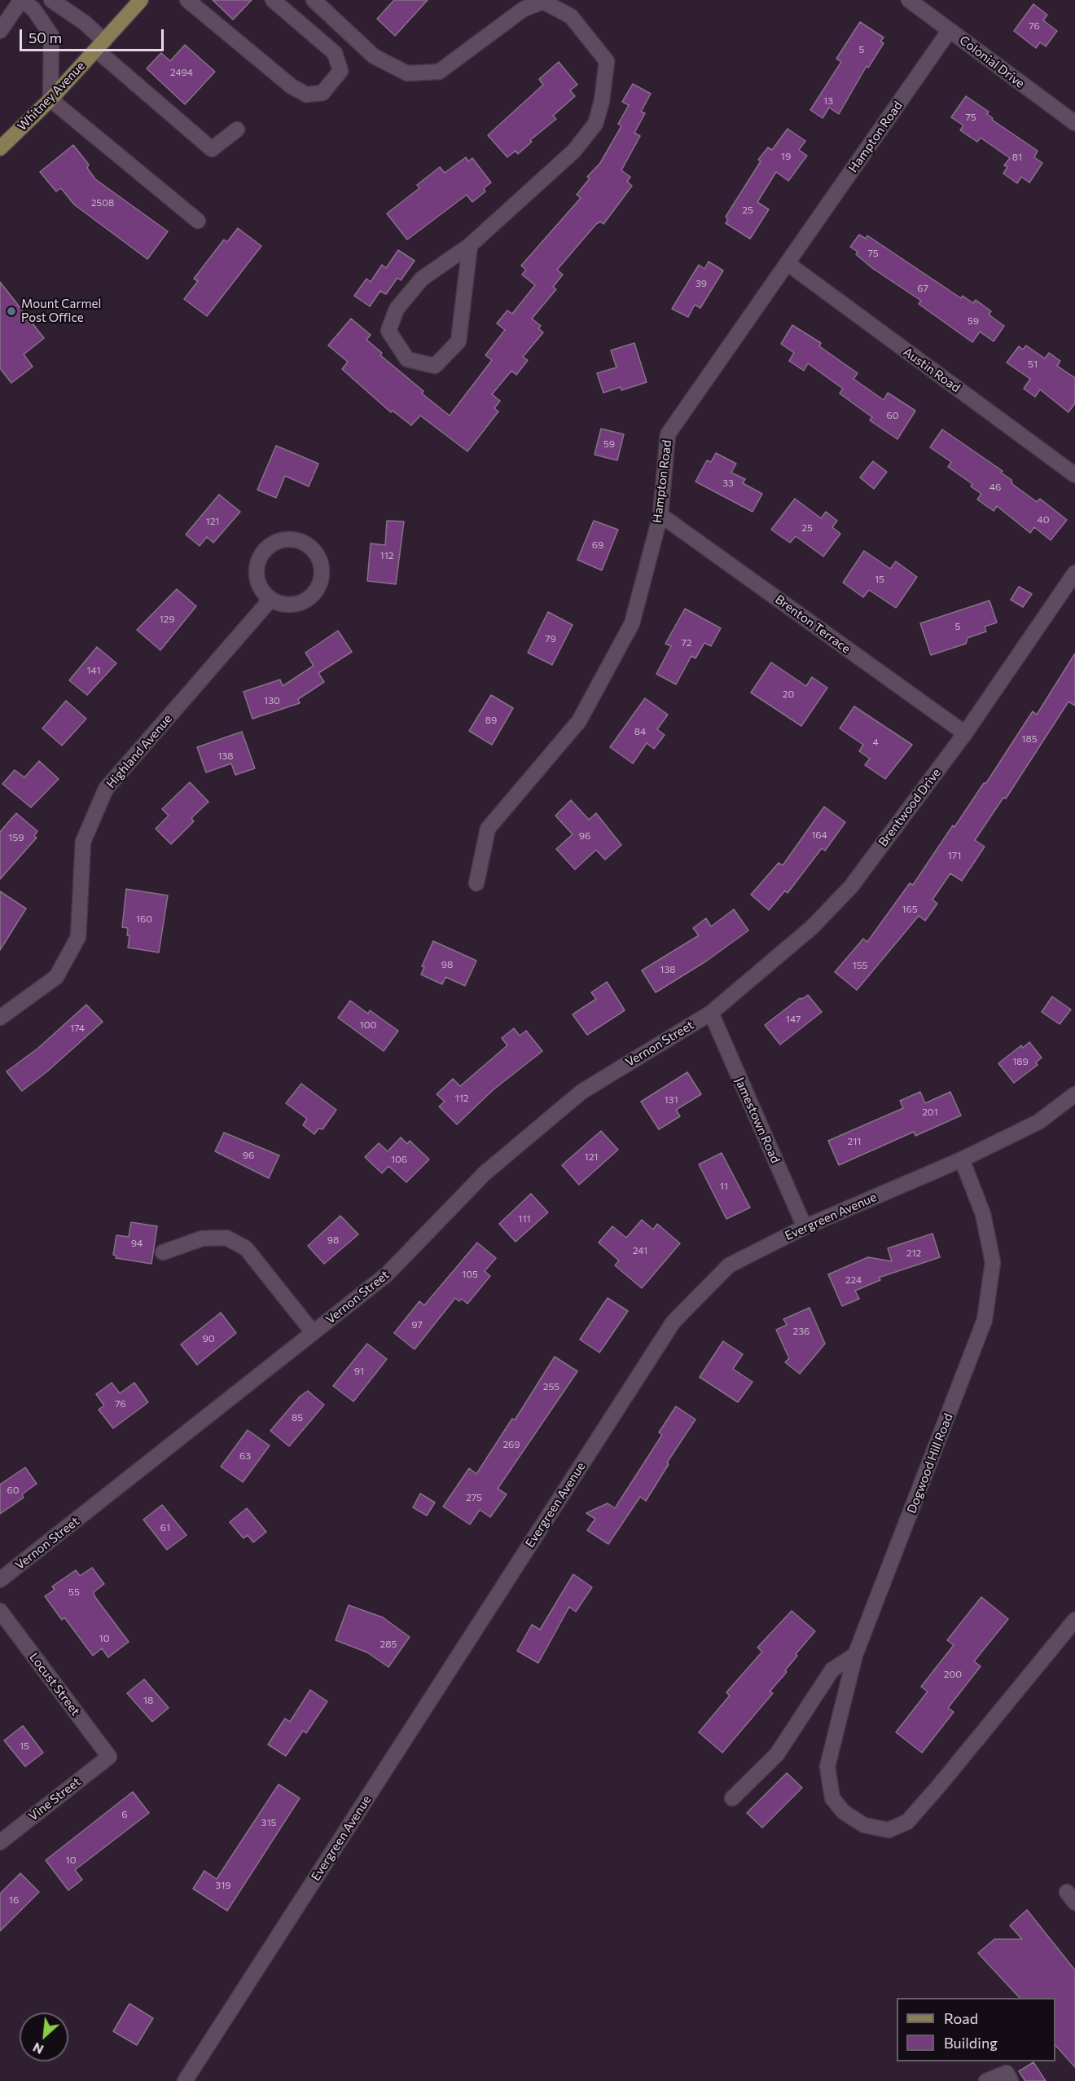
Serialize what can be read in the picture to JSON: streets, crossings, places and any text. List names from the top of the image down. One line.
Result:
{"streets":{"main road":["Whitney Avenue"],"street":["Colonial Drive","Hampton Road","Austin Road","Brenton Terrace","Highland Avenue","Brentwood Drive","Vernon Street","Jamestown Road","Evergreen Avenue","Dogwood Hill Road","Locust Street","Vine Street"]},"crossings":[["Colonial Drive","Hampton Road"],["Hampton Road","Austin Road"],["Hampton Road","Brenton Terrace"],["Brenton Terrace","Brentwood Drive"],["Brentwood Drive","Vernon Street"],["Brentwood Drive","Jamestown Road"],["Vernon Street","Jamestown Road"],["Jamestown Road","Evergreen Avenue"],["Evergreen Avenue","Dogwood Hill Road"],["Locust Street","Vine Street"]],"places":["Mount Carmel Post Office"],"house_numbers":["76","5","2494","13","75","19","81","2508","25","75","39","67","59","51","60","59","33","46","40","121","25","69","112","15","129","5","79","72","141","20","130","89","84","185","4","138","164","96","159","171","165","160","98","155","138","147","100","174","189","112","131","201","211","96","121","106","11","111","98","94","241","212","105","224","97","236","90","91","255","76","85","269","63","60","275","61","55","10","285","200","18","15","6","315","10","319","16"],"legend":["Road","Building"],"scale_bar":"50 m","north":"bottom left"}
